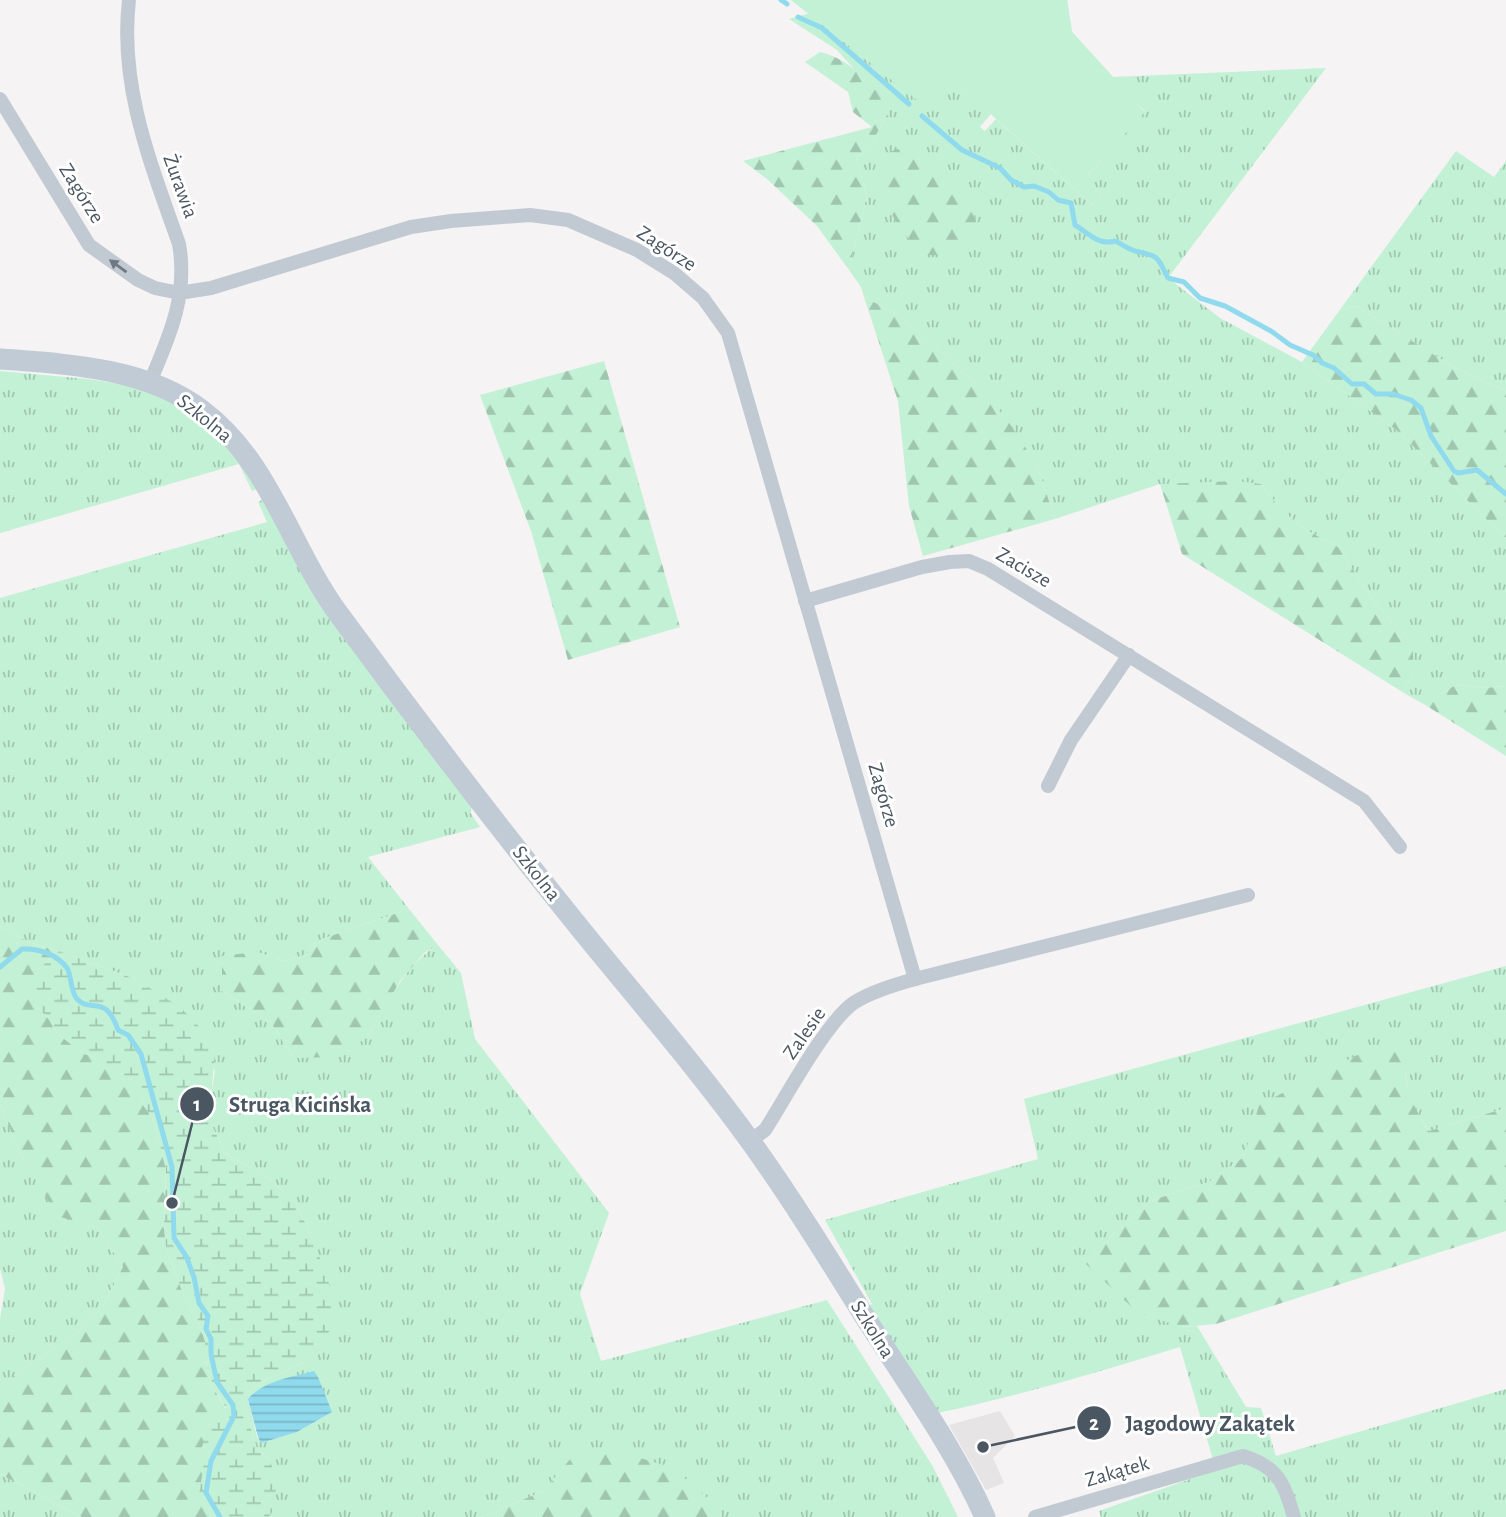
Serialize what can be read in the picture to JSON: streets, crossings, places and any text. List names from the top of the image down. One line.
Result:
{"streets":{"street":["Żurawia","Zagórze","Szkolna","Zacisze","Zalesie","Zakątek"]},"crossings":[["Żurawia","Zagórze"],["Żurawia","Szkolna"],["Zagórze","Zacisze"],["Zagórze","Zalesie"],["Szkolna","Zalesie"]],"places":["Struga Kicińska","Jagodowy Zakątek"]}
